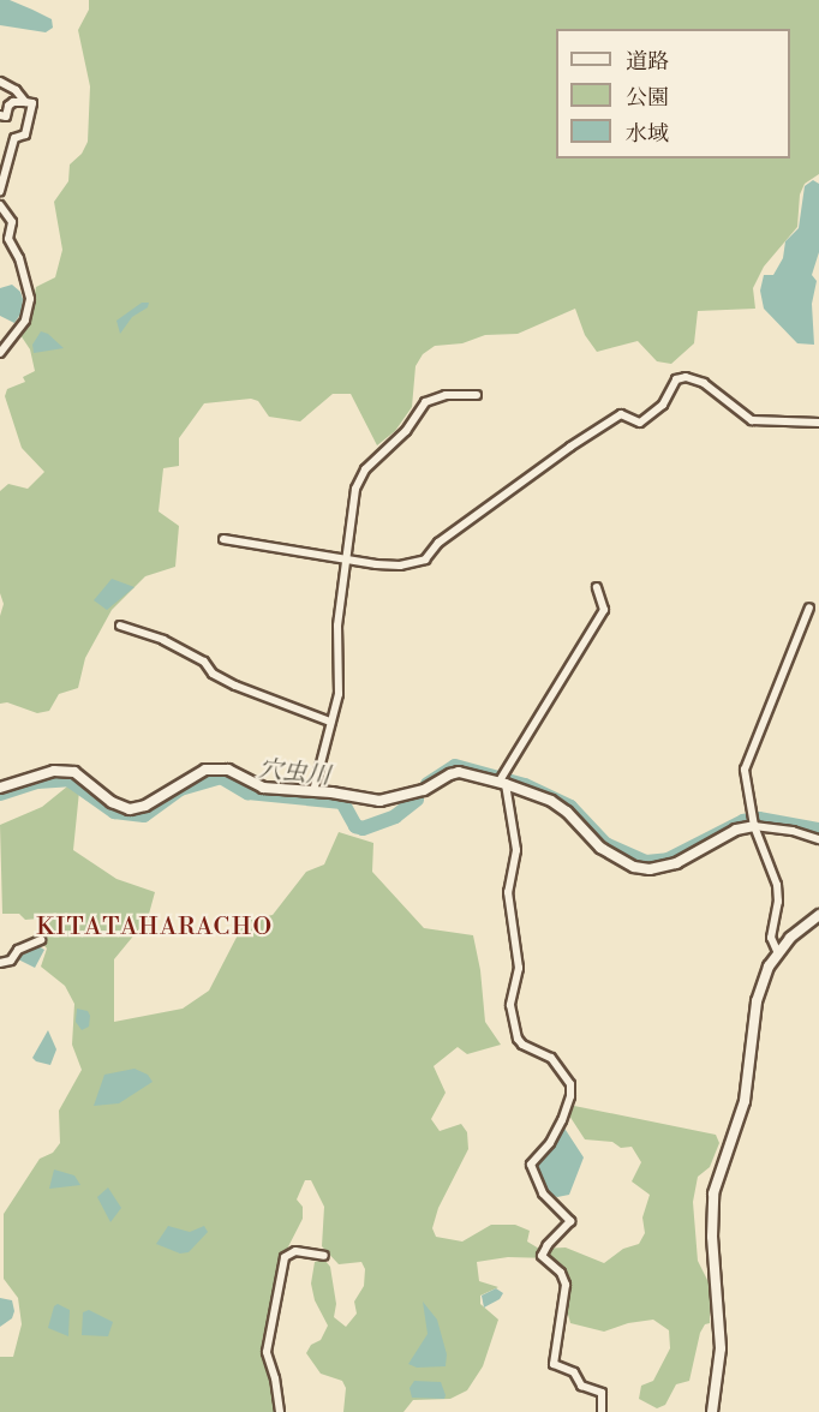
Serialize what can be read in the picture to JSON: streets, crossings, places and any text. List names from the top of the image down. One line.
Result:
{"districts":["KITATAHARACHO"],"water":["穴虫川"],"legend":["道路","公園","水域"]}
